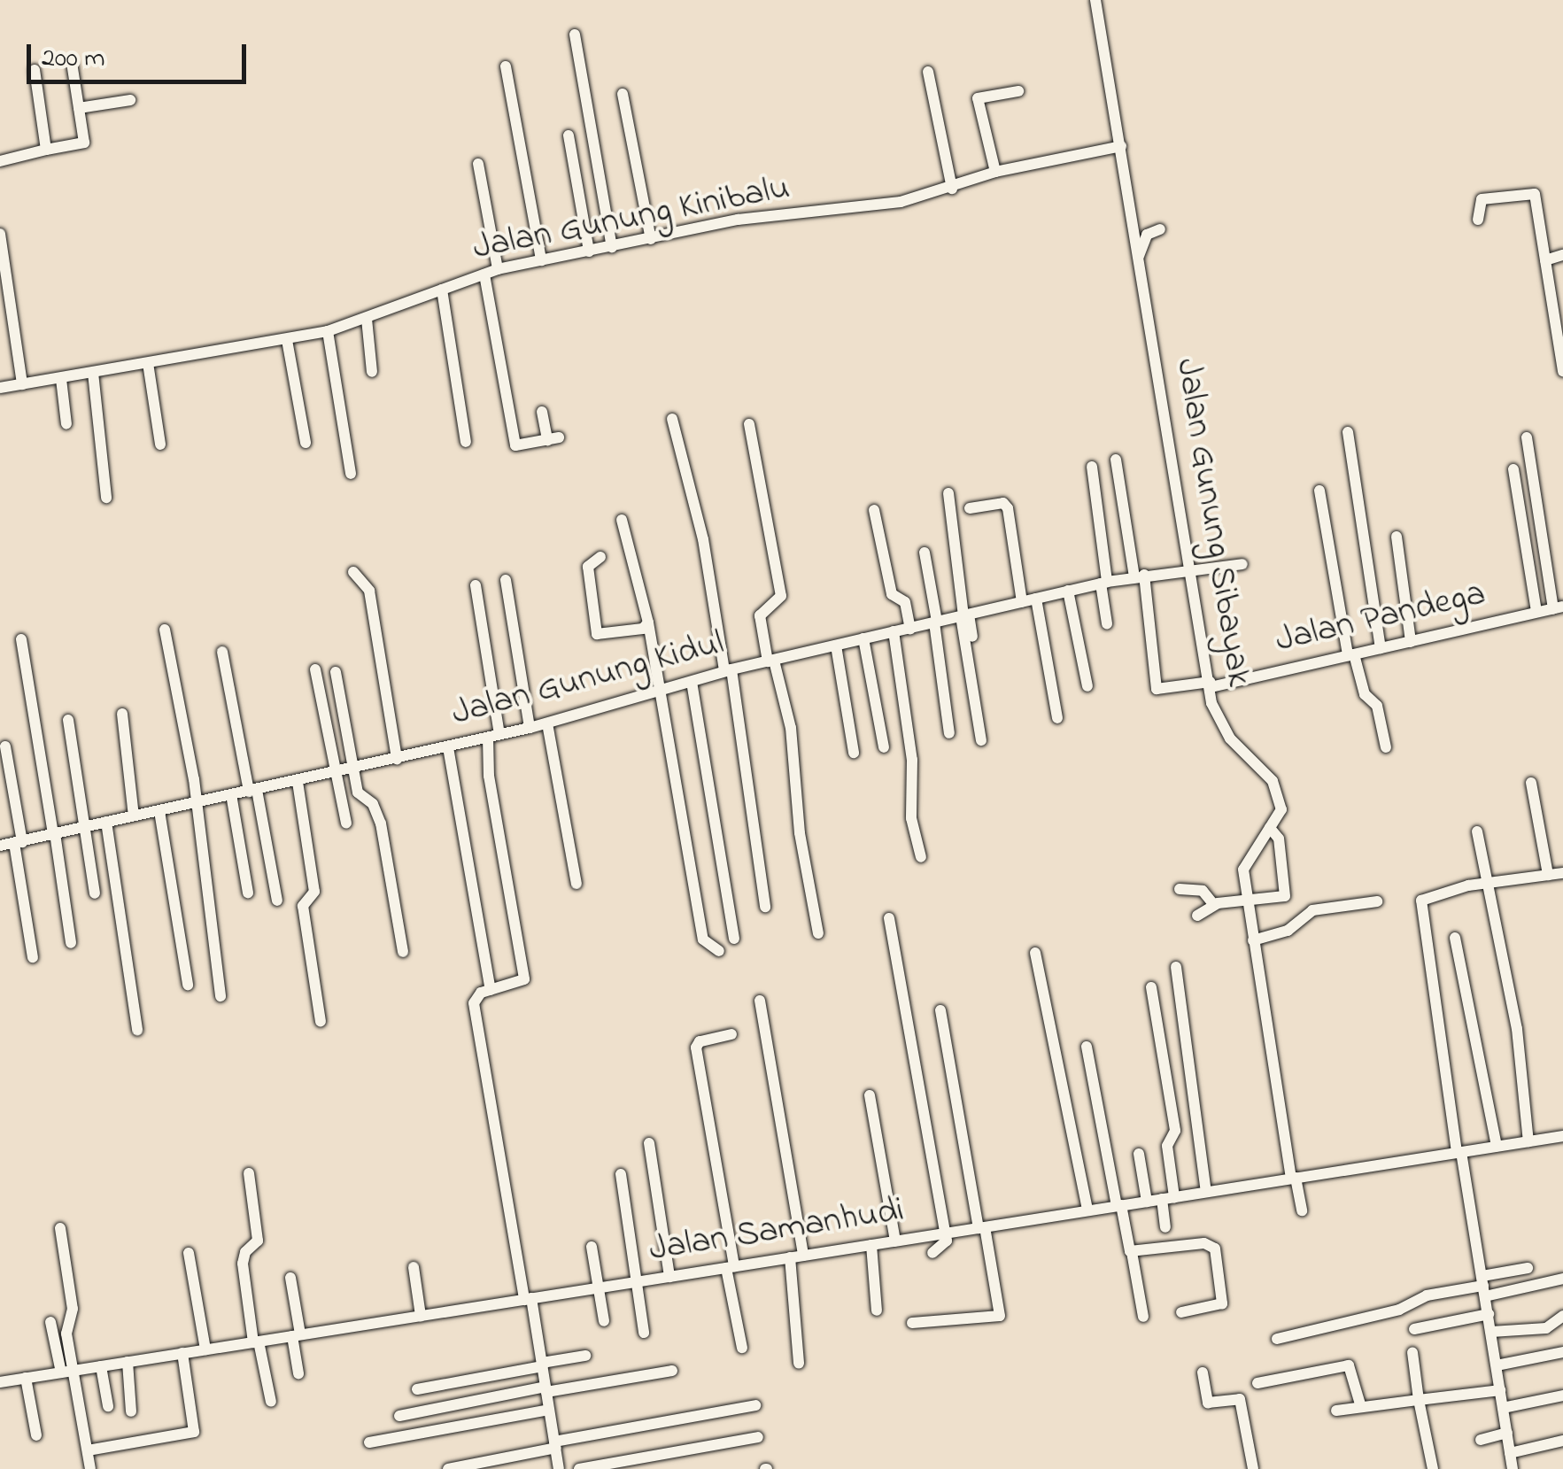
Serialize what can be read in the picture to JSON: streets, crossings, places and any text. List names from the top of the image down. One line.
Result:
{"streets":{"street":["Jalan Gunung Kinibalu","Jalan Gunung Sibayak","Jalan Pandega","Jalan Gunung Kidul","Jalan Samanhudi"]},"crossings":[["Jalan Gunung Kinibalu","Jalan Gunung Sibayak"],["Jalan Gunung Sibayak","Jalan Pandega"],["Jalan Gunung Sibayak","Jalan Gunung Kidul"],["Jalan Gunung Sibayak","Jalan Samanhudi"],["Jalan Pandega","Jalan Gunung Kidul"]],"scale_bar":"200 m"}
